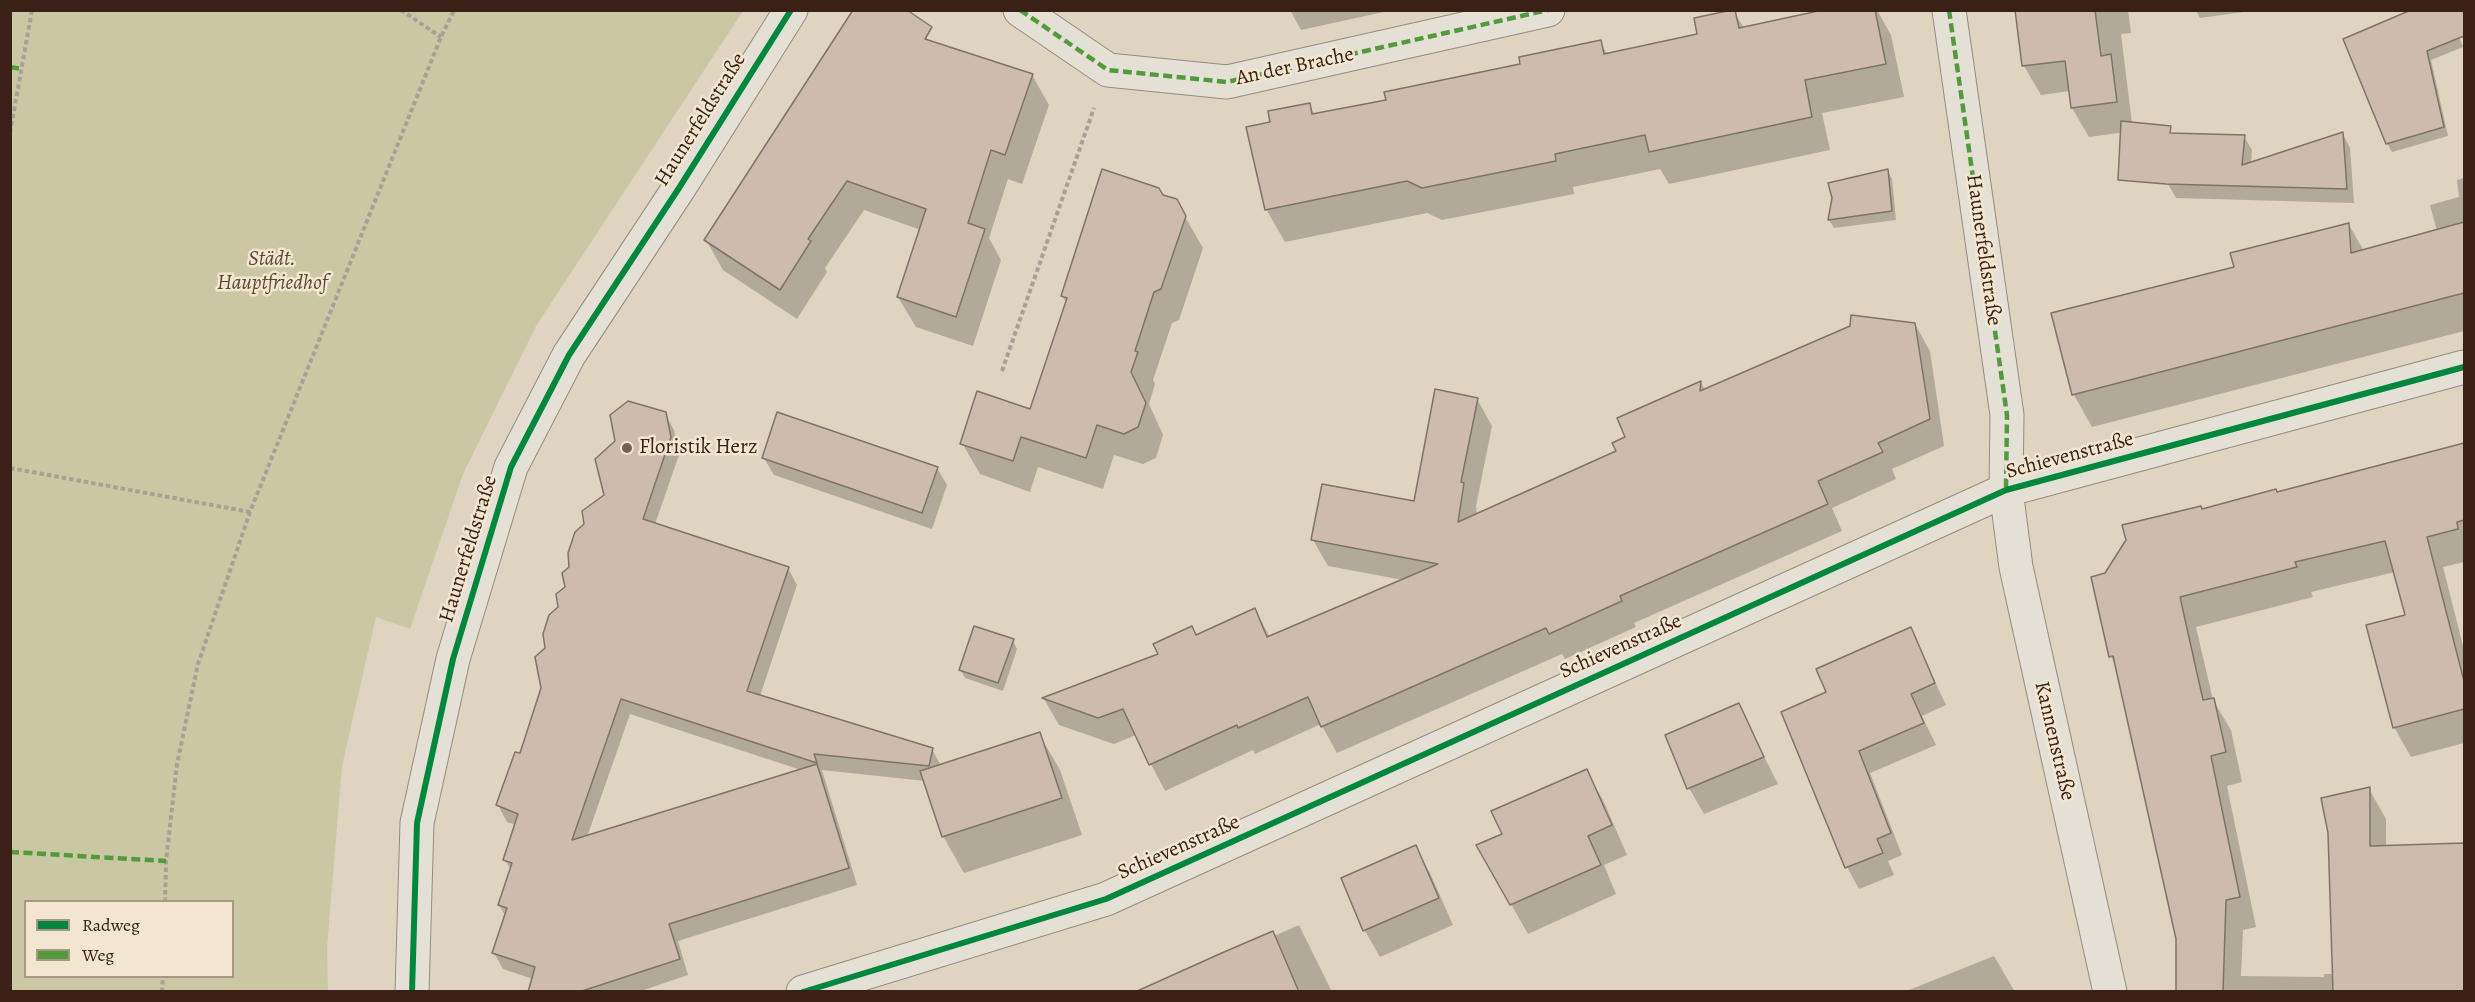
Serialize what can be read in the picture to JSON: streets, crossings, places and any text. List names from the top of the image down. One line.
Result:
{"streets":{"street":["An der Brache","Haunerfeldstraße","Schievenstraße","Kannenstraße"]},"crossings":[["Haunerfeldstraße","Schievenstraße"],["Haunerfeldstraße","Kannenstraße"],["Schievenstraße","Kannenstraße"]],"parks":["Städt. Hauptfriedhof"],"places":["Floristik Herz"],"legend":["Radweg","Weg"]}
